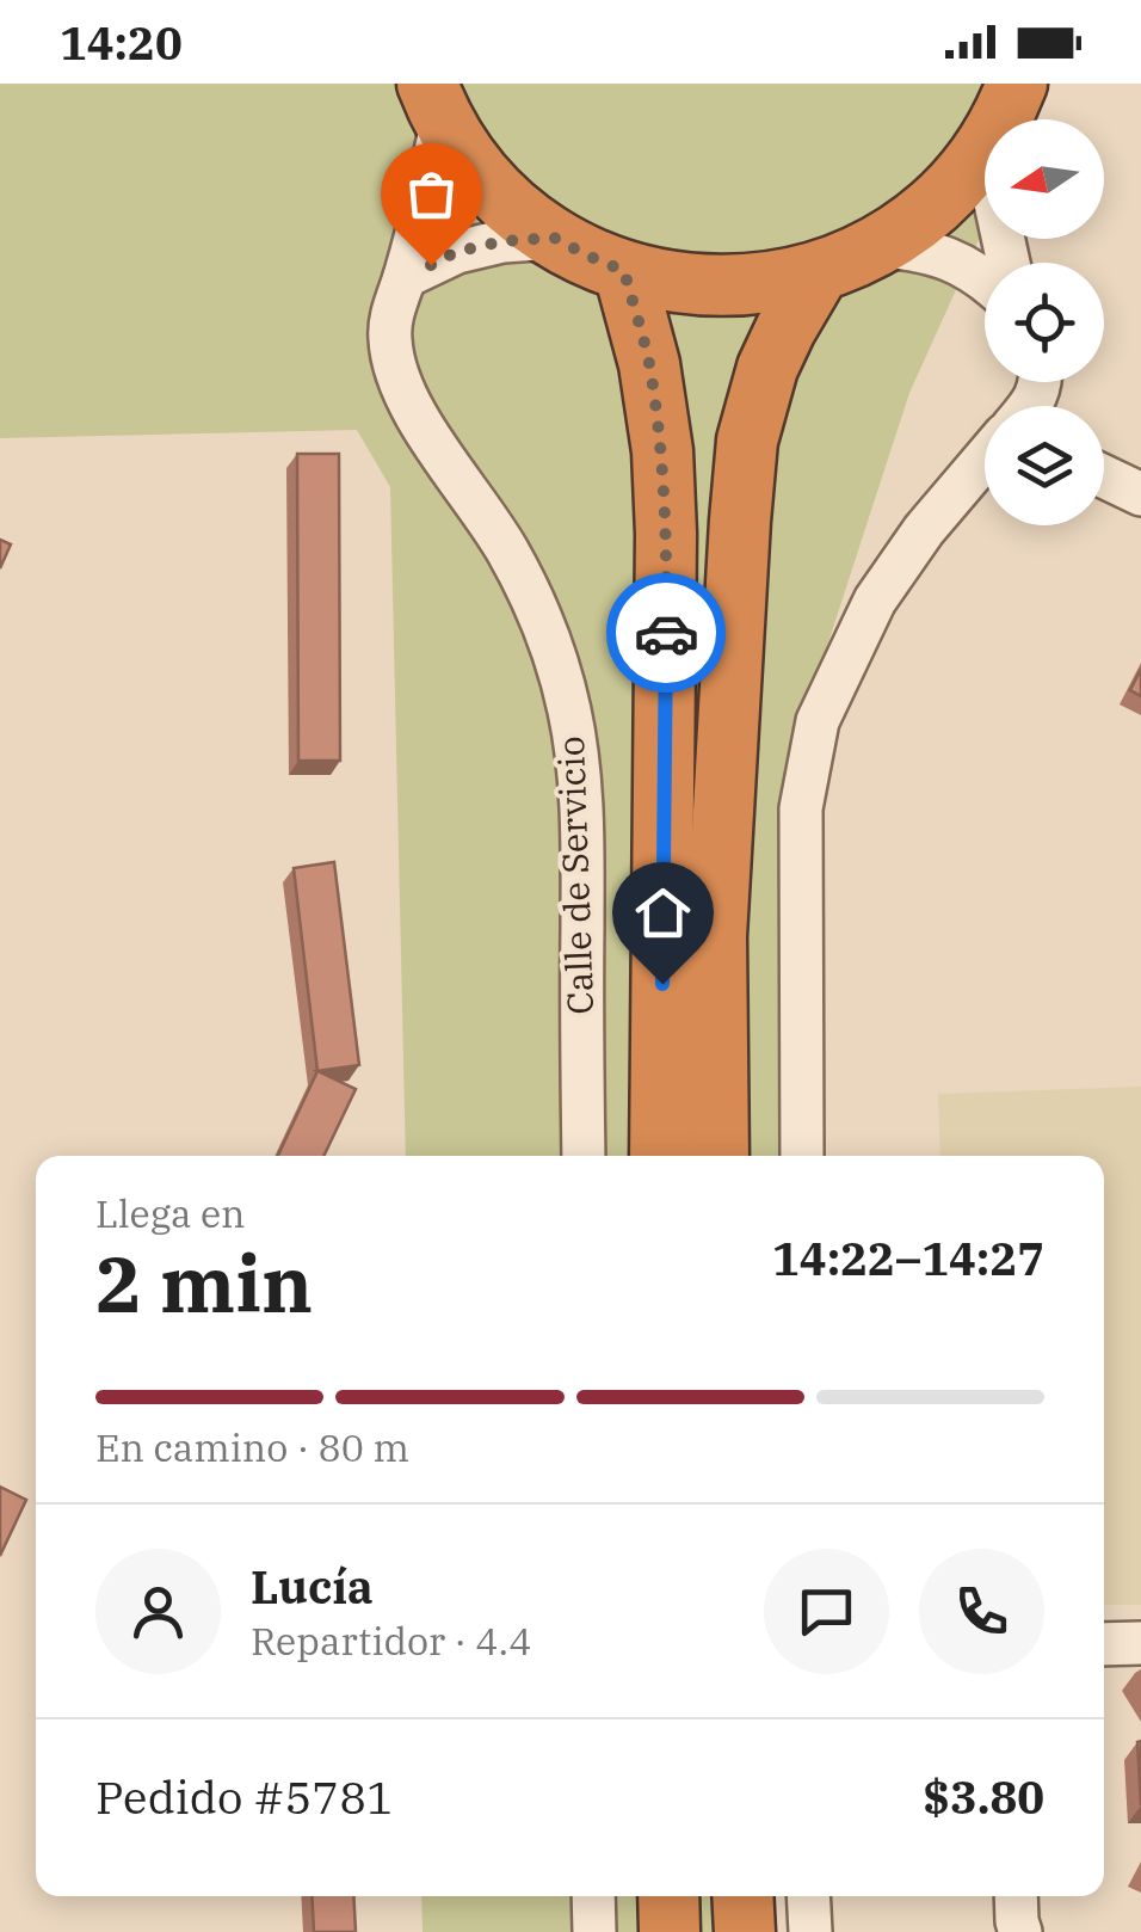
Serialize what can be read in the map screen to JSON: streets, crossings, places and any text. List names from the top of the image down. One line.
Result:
{"streets":{"street":["Calle de Servicio"]},"north":"left","page":{"status":"14:20","heading":["2 min","Llega en","14:22–14:27"],"panel":["Lucía","Repartidor · 4.4","Pedido #5781","$3.80"],"bar":"En camino · 80 m"}}
